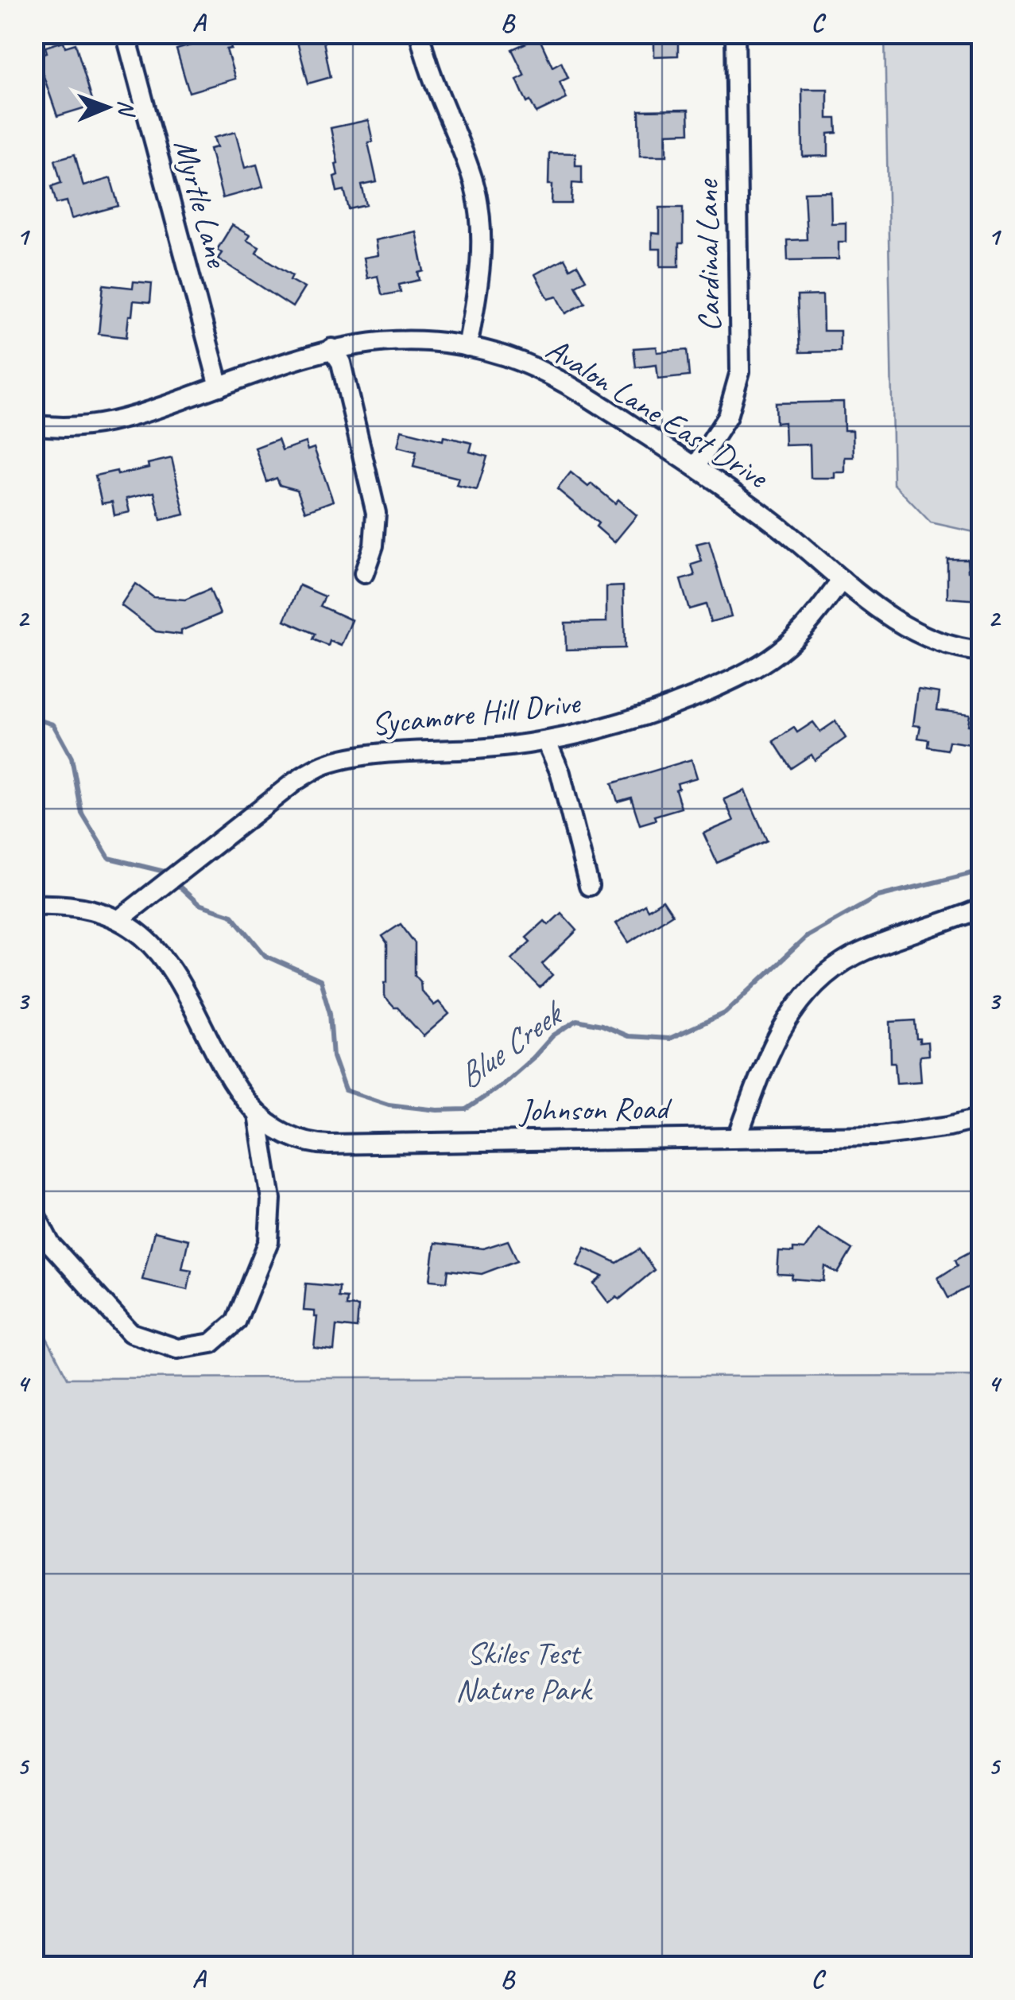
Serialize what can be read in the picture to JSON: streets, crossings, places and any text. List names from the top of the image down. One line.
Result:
{"streets":{"street":["Myrtle Lane","Cardinal Lane","Avalon Lane East Drive","Sycamore Hill Drive","Johnson Road"]},"crossings":[["Myrtle Lane","Avalon Lane East Drive"],["Cardinal Lane","Avalon Lane East Drive"],["Avalon Lane East Drive","Sycamore Hill Drive"],["Sycamore Hill Drive","Johnson Road"]],"water":["Blue Creek"],"parks":["Skiles Test Nature Park"],"north":"right","grid":{"columns":["A","B","C"],"rows":["1","2","3","4","5"]}}
